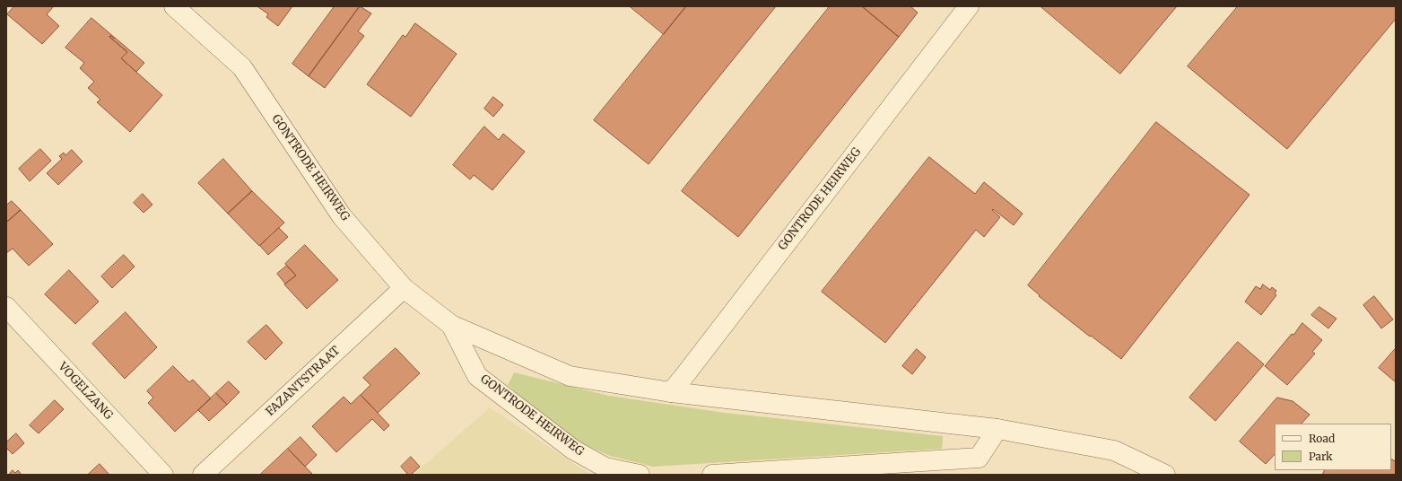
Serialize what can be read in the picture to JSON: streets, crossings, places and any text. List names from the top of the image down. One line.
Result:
{"streets":{"street":["GONTRODE HEIRWEG","FAZANTSTRAAT","VOGELZANG"]},"crossings":[["GONTRODE HEIRWEG","FAZANTSTRAAT"]],"legend":["Road","Park"]}
